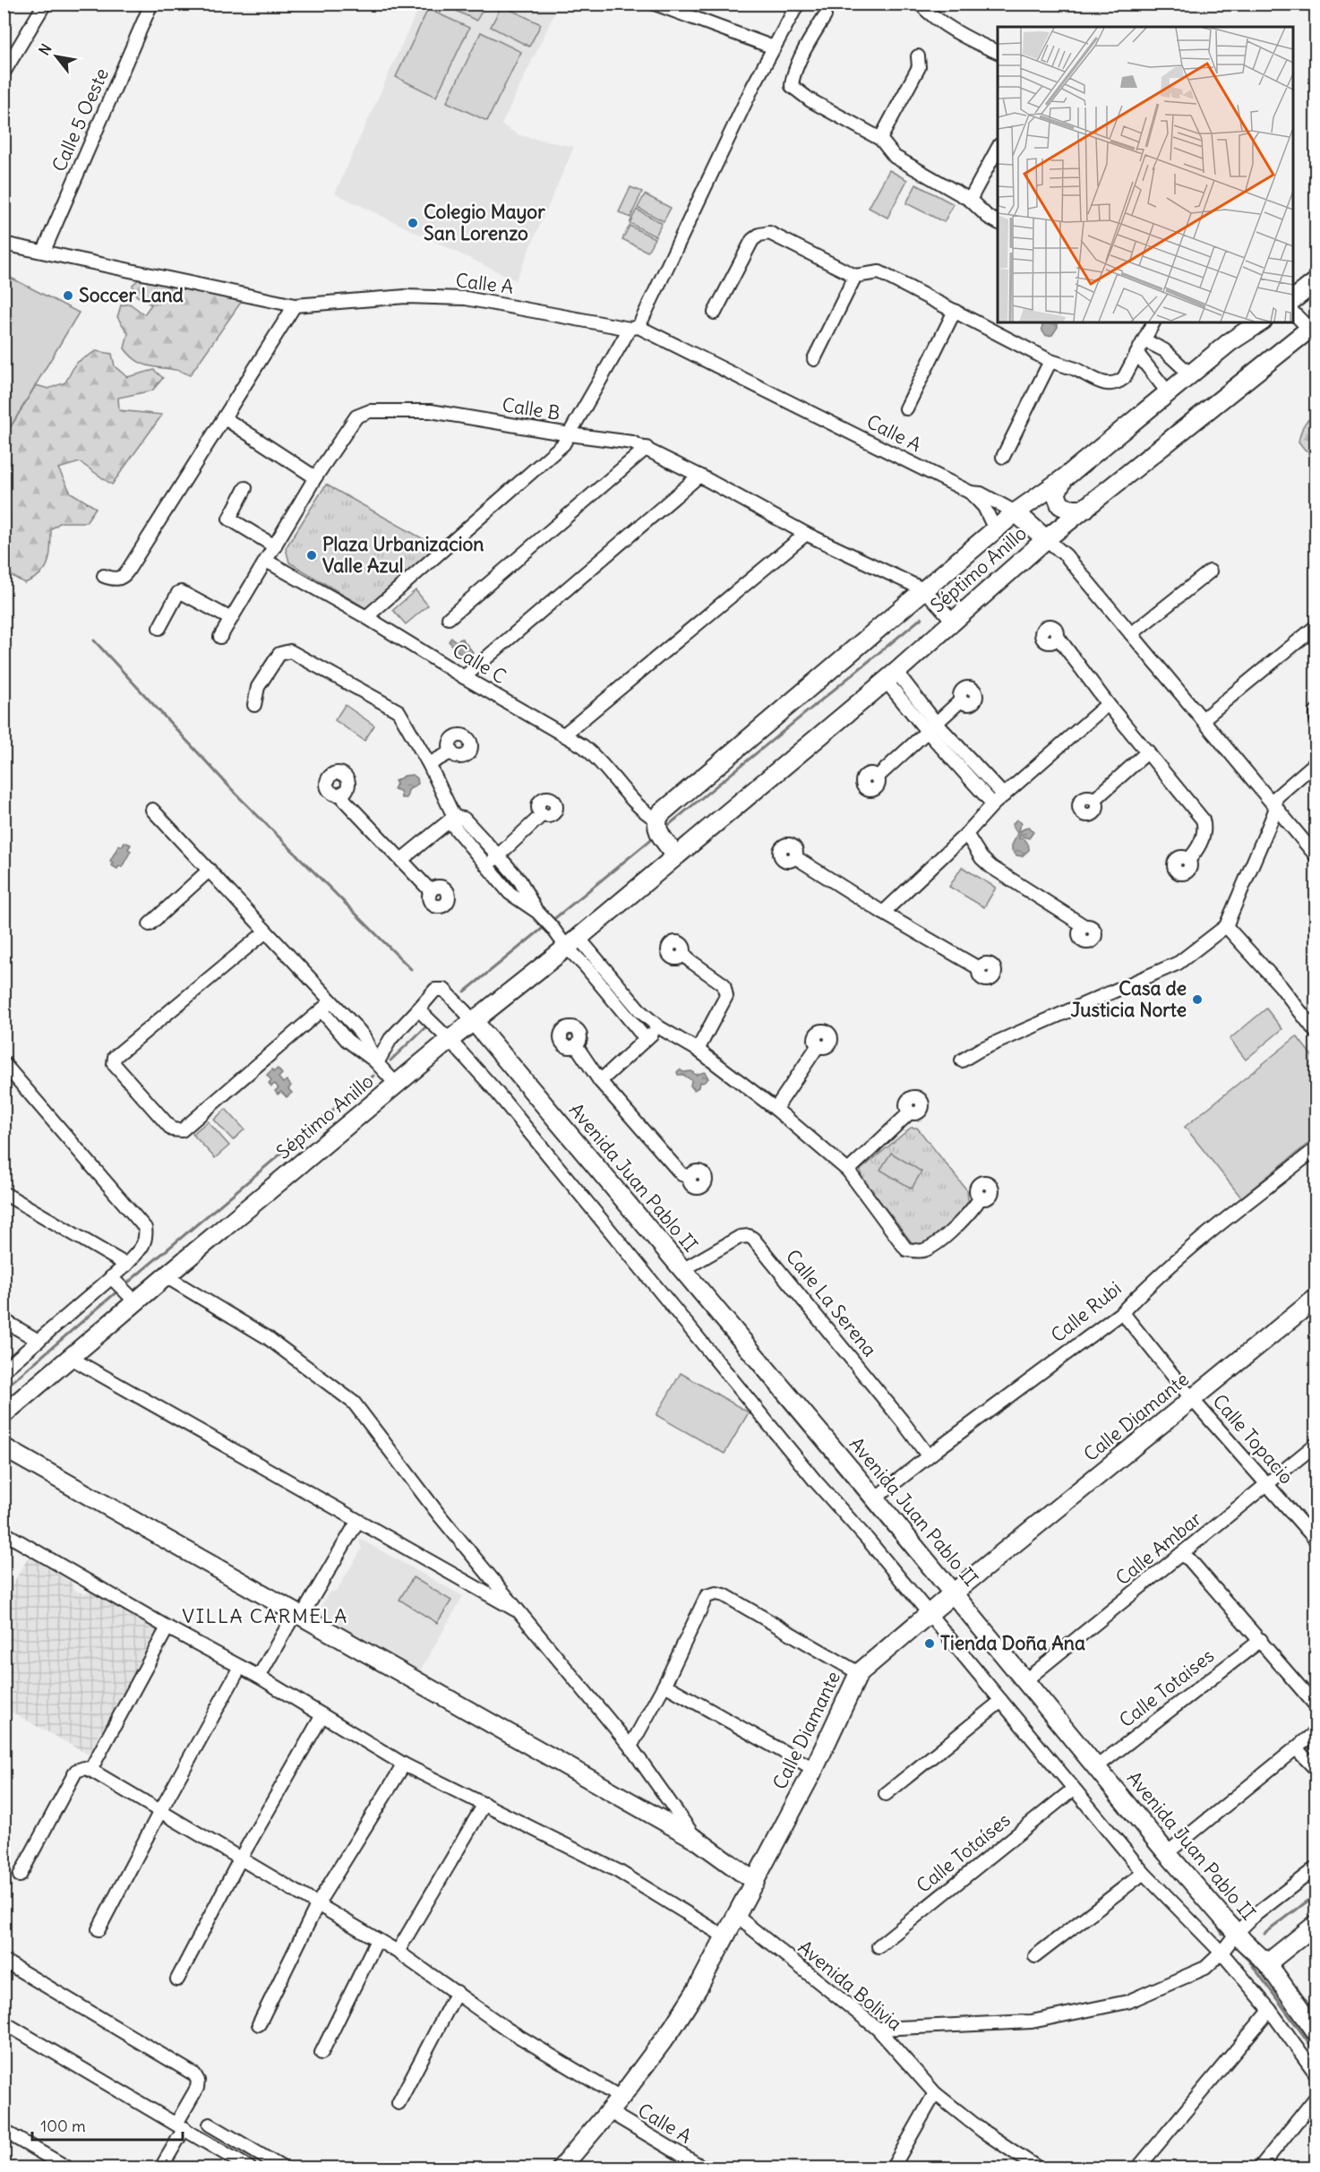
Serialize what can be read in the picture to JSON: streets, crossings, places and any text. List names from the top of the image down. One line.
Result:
{"streets":{"main road":["Séptimo Anillo","Avenida Juan Pablo II","Calle Diamante"],"street":["Calle 5 Oeste","Calle A","Calle B","Calle C","Calle La Serena","Calle Rubi","Calle Topacio","Calle Ambar","Calle Totaises","Calle Totaíses","Avenida Bolivia"]},"crossings":[["Calle 5 Oeste","Calle A"],["Calle A","Séptimo Anillo"],["Calle A","Calle Diamante"],["Calle B","Séptimo Anillo"],["Calle B","Calle C"],["Séptimo Anillo","Calle C"],["Séptimo Anillo","Avenida Juan Pablo II"],["Avenida Juan Pablo II","Calle La Serena"],["Avenida Juan Pablo II","Calle Rubi"],["Avenida Juan Pablo II","Calle Diamante"],["Avenida Juan Pablo II","Calle Ambar"],["Avenida Juan Pablo II","Calle Totaises"],["Calle La Serena","Calle Rubi"],["Calle Rubi","Calle Topacio"],["Calle Diamante","Calle Topacio"],["Calle Diamante","Avenida Bolivia"],["Calle Topacio","Calle Ambar"]],"districts":["VILLA CARMELA"],"places":["Colegio Mayor San Lorenzo","Soccer Land","Plaza Urbanizacion Valle Azul","Casa de Justicia Norte","Tienda Doña Ana"],"scale_bar":"100 m","north":"top left"}
